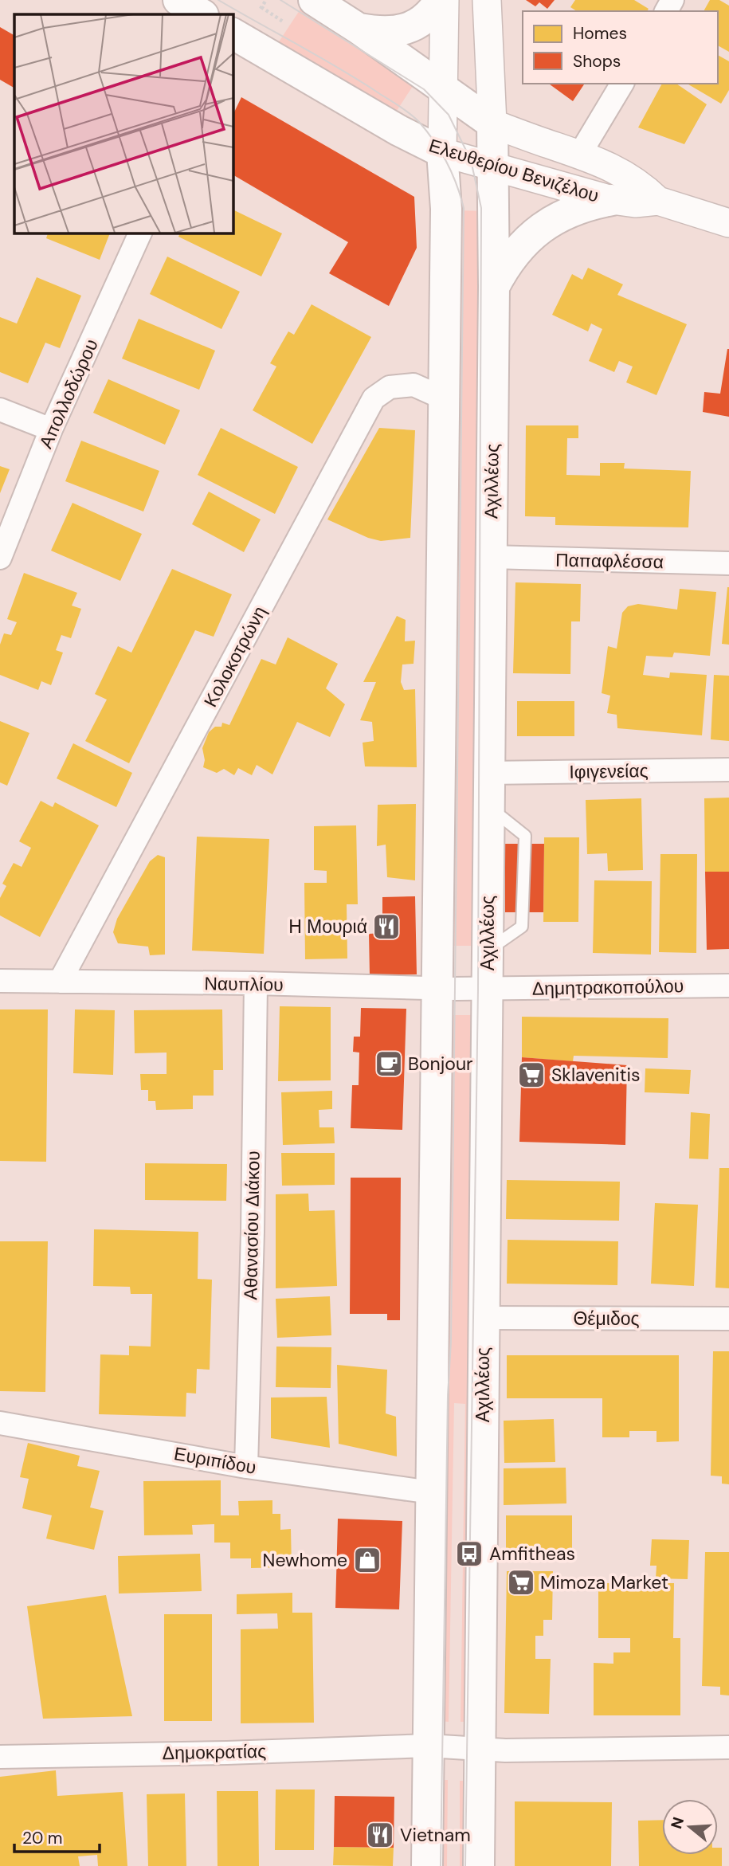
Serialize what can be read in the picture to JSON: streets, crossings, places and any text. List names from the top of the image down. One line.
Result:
{"streets":{"main road":["Ελευθερίου Βενιζέλου","Αχιλλέως"],"street":["Απολλοδώρου","Παπαφλέσσα","Κολοκοτρώνη","Ιφιγενείας","Ναυπλίου","Δημητρακοπούλου","Αθανασίου Διάκου","Θέμιδος","Ευριπίδου","Δημοκρατίας"]},"crossings":[["Ελευθερίου Βενιζέλου","Αχιλλέως"],["Αχιλλέως","Παπαφλέσσα"],["Αχιλλέως","Ιφιγενείας"],["Αχιλλέως","Ναυπλίου"],["Αχιλλέως","Δημητρακοπούλου"],["Αχιλλέως","Θέμιδος"],["Αχιλλέως","Δημοκρατίας"],["Κολοκοτρώνη","Ναυπλίου"],["Ναυπλίου","Δημητρακοπούλου"],["Ναυπλίου","Αθανασίου Διάκου"],["Αθανασίου Διάκου","Ευριπίδου"]],"places":{"restaurant":["Η Μουριά","Vietnam"],"cafe":["Bonjour"],"supermarket":["Sklavenitis","Mimoza Market"],"bus stop":["Amfitheas"],"shop":["Newhome"]},"legend":["Homes","Shops"],"scale_bar":"20 m","north":"left"}
